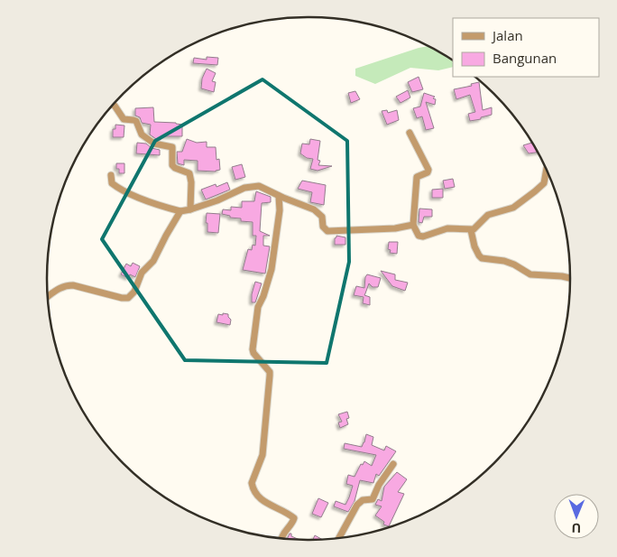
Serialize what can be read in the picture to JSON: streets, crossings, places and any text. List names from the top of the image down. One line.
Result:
{"legend":["Jalan","Bangunan"],"north":"bottom"}
